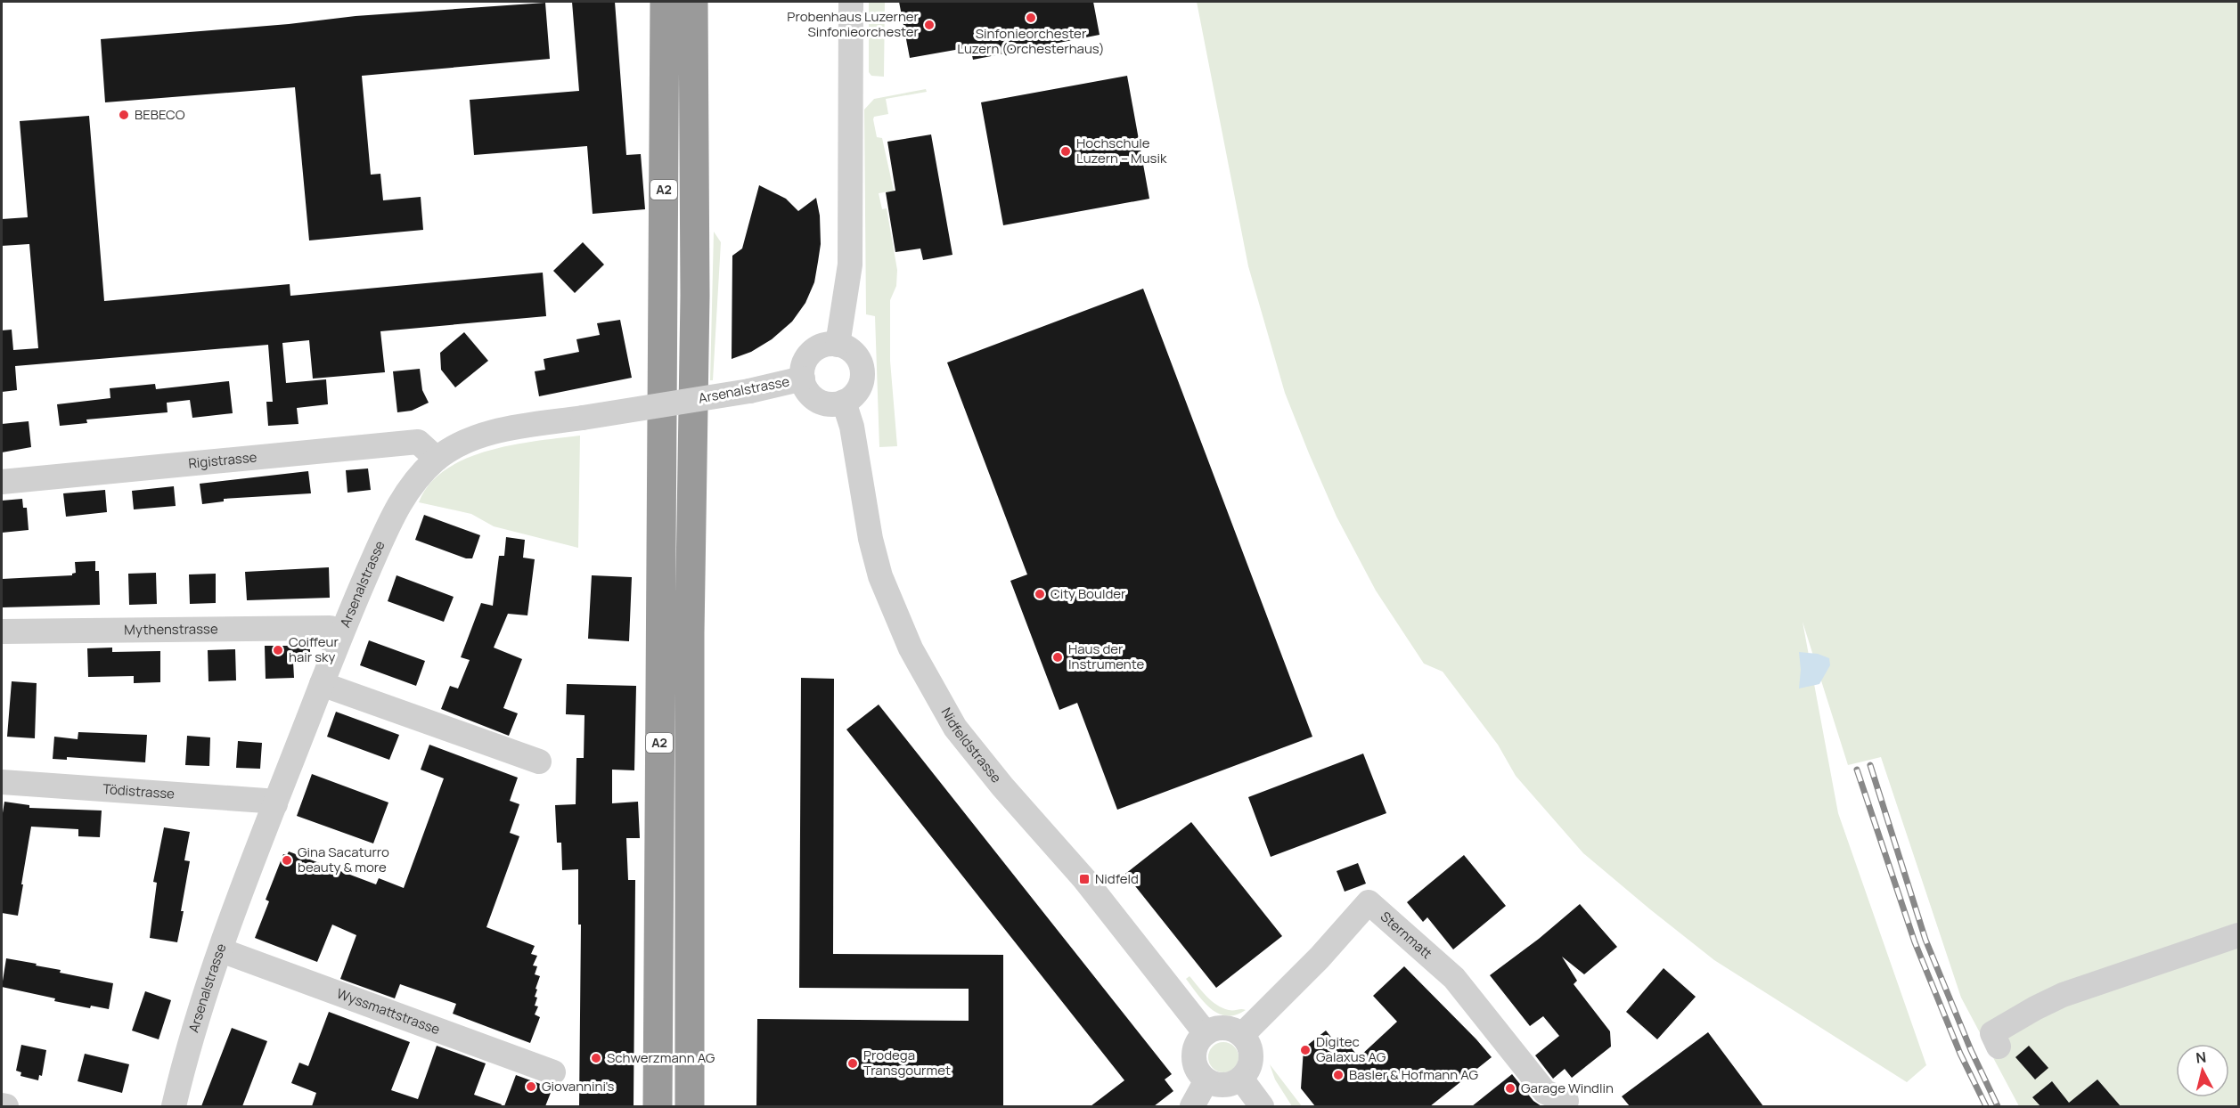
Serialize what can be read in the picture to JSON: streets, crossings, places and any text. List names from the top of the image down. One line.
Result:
{"streets":{"highway":["A2"],"street":["Arsenalstrasse","Rigistrasse","Mythenstrasse","Nidfeldstrasse","Tödistrasse","Sternmatt","Wyssmattstrasse"]},"crossings":[["Arsenalstrasse","Rigistrasse"],["Arsenalstrasse","Mythenstrasse"],["Arsenalstrasse","Nidfeldstrasse"],["Arsenalstrasse","Tödistrasse"],["Arsenalstrasse","Wyssmattstrasse"],["Nidfeldstrasse","Sternmatt"]],"places":{"other":["Sinfonieorchester Luzern (Orchesterhaus)","Probenhaus Luzerner Sinfonieorchester","BEBECO","Hochschule Luzern – Musik","City Boulder","Coiffeur hair sky","Haus der Instrumente","Gina Sacaturro beauty & more","Digitec Galaxus AG","Schwerzmann AG","Prodega Transgourmet","Basler & Hofmann AG","Giovannini's","Garage Windlin"],"transit":["Nidfeld"]},"north":"top"}
